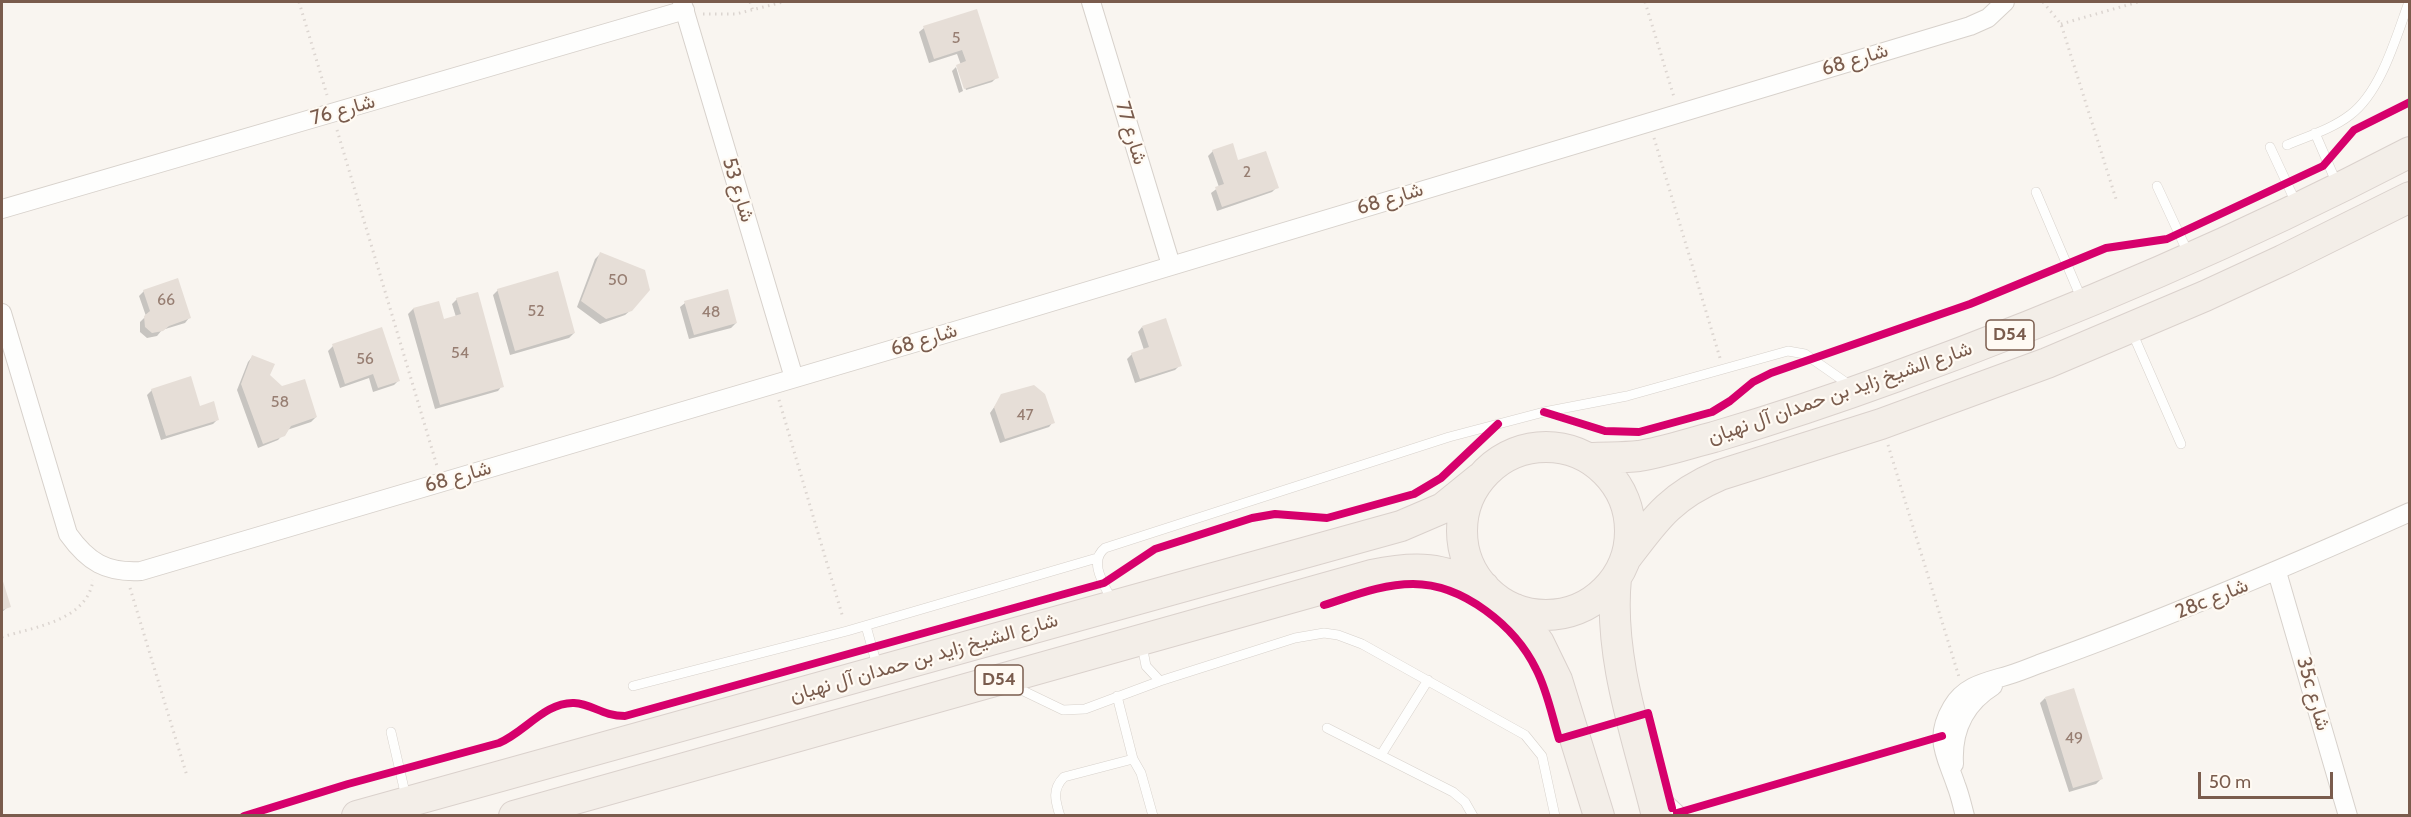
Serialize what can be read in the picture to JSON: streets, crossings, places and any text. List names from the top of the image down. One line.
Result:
{"streets":{"main road":["D54","شارع الشيخ زايد بن حمدان آل نهيان"],"street":["شارع 68","شارع 76","شارع 77","شارع 53","28c شارع","35c شارع"]},"crossings":[["شارع 68","شارع 77"],["شارع 68","شارع 53"],["شارع 76","شارع 53"],["28c شارع","35c شارع"]],"house_numbers":["5","2","50","66","52","48","54","56","58","47","49"],"scale_bar":"50 m"}
